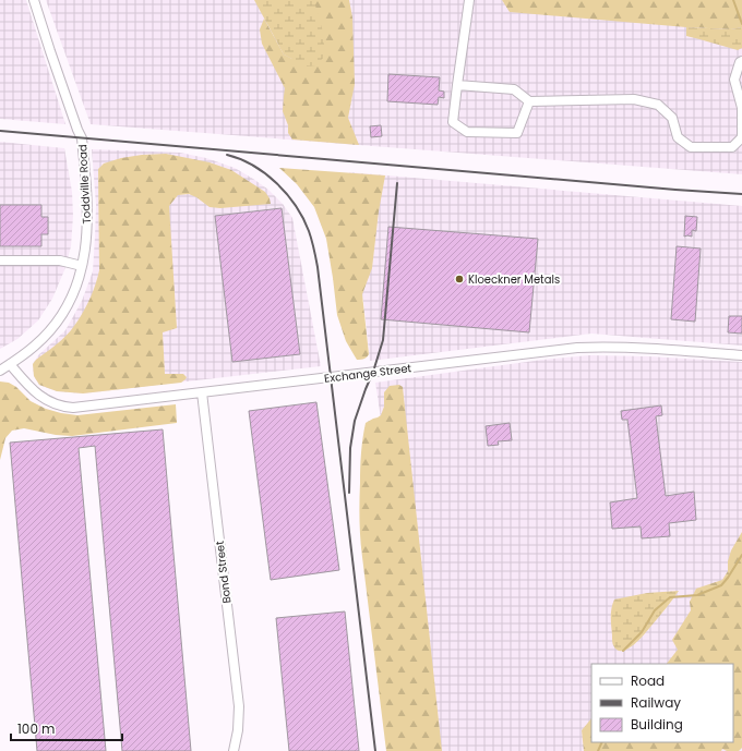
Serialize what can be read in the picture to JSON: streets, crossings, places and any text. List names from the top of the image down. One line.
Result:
{"streets":{"street":["Toddville Road","Exchange Street","Bond Street"]},"crossings":[["Toddville Road","Exchange Street"],["Exchange Street","Bond Street"]],"places":["Kloeckner Metals"],"legend":["Road","Railway","Building"],"scale_bar":"100 m"}
